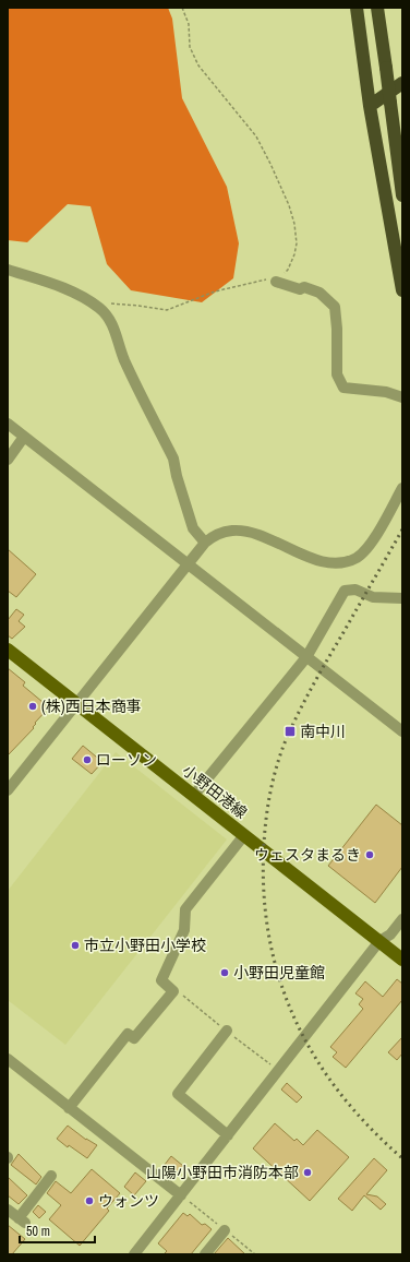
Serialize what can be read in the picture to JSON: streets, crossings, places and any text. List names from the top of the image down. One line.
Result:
{"streets":{"main road":["小野田港線"]},"places":{"other":["(株)西日本商事","ローソン","ウェスタまるき","市立小野田小学校","小野田児童館","山陽小野田市消防本部","ウォンツ"],"transit":["南中川"]},"scale_bar":"50 m"}
